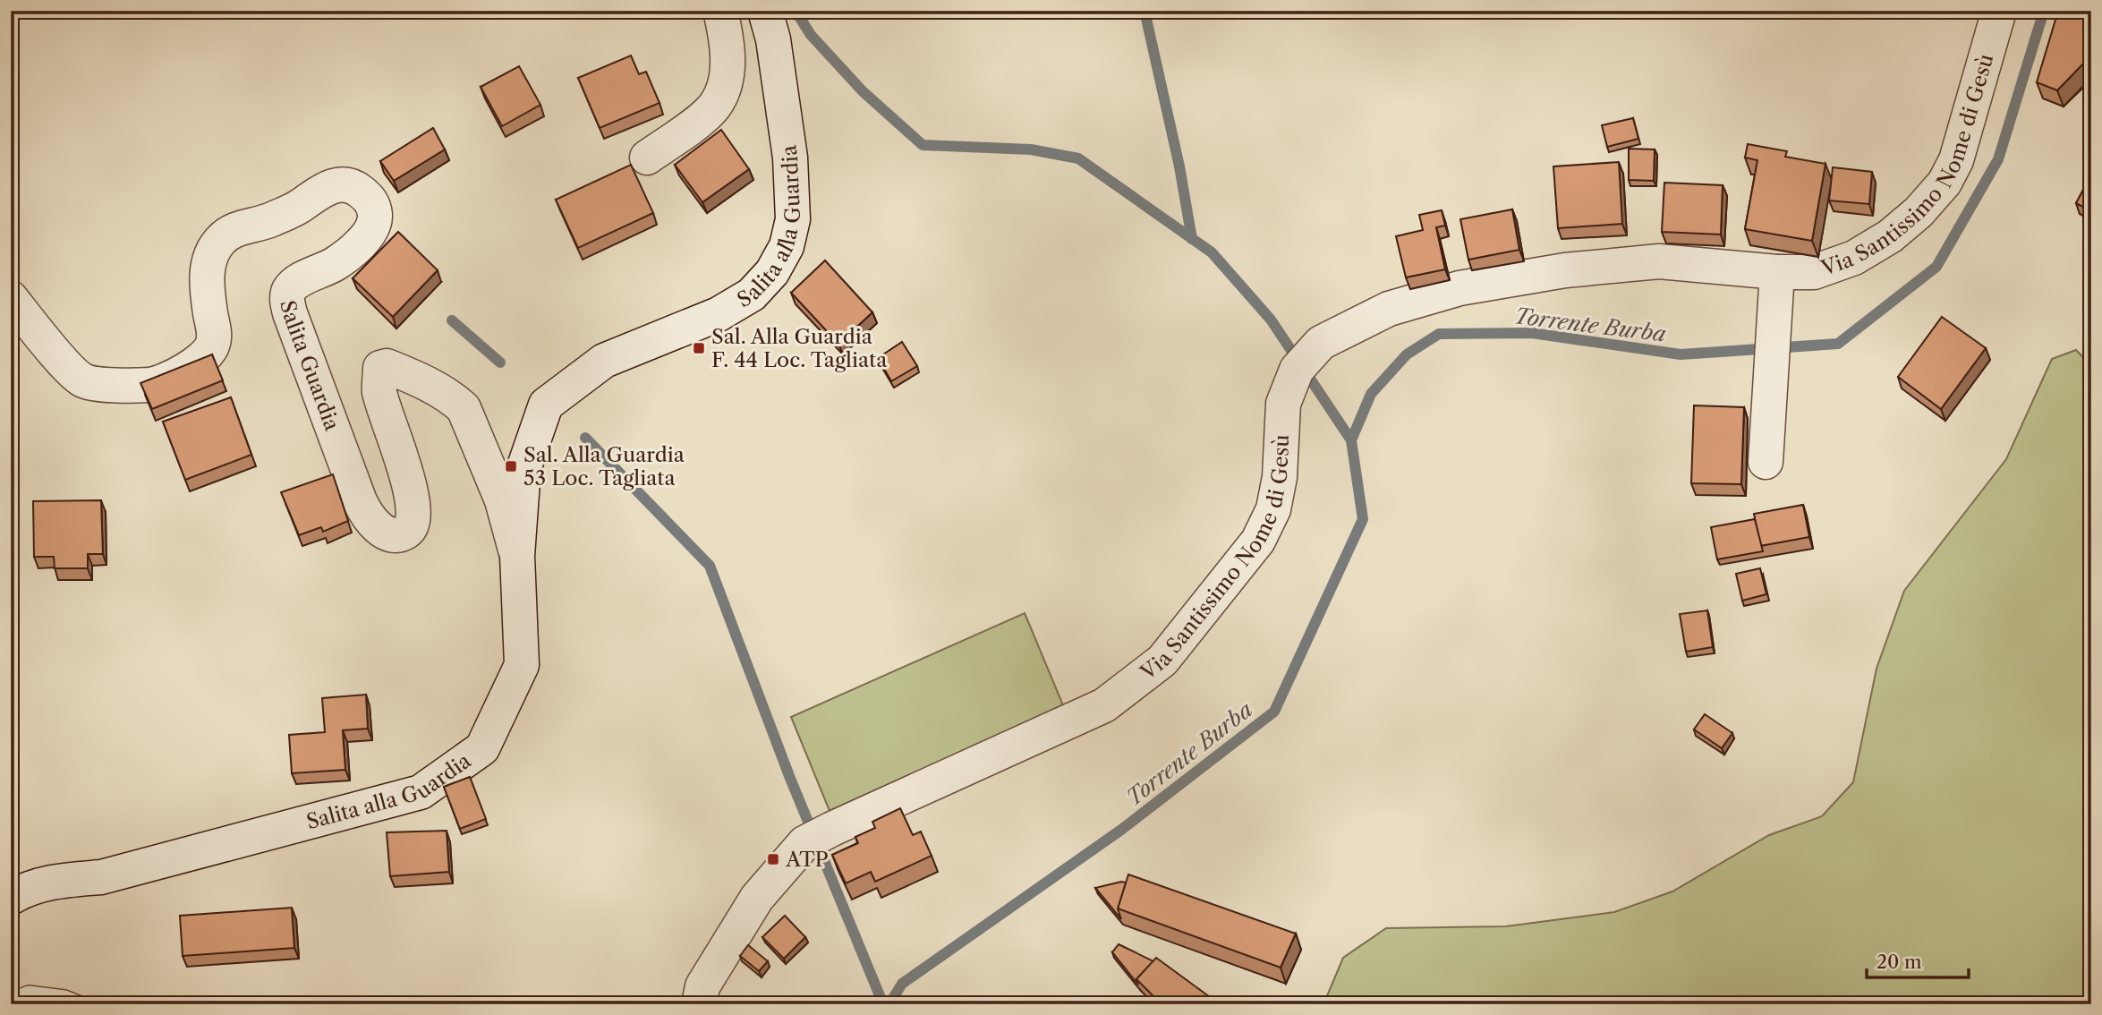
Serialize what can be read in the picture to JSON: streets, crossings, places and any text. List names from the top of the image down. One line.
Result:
{"streets":{"street":["Via Santissimo Nome di Gesù","Salita alla Guardia","Salita Guardia"]},"crossings":[["Salita alla Guardia","Salita Guardia"]],"water":["Torrente Burba"],"places":{"transit":["Sal. Alla Guardia F. 44 Loc. Tagliata","Sal. Alla Guardia 53 Loc. Tagliata","ATP"]},"scale_bar":"20 m"}
